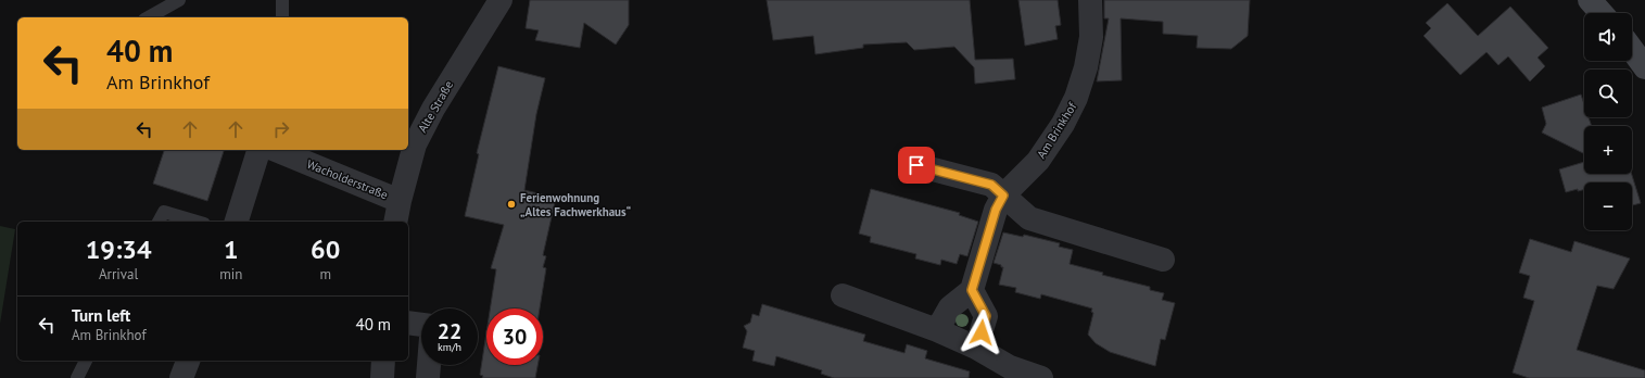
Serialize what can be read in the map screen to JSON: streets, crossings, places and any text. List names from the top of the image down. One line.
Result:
{"streets":{"street":["Alte Straße","Am Brinkhof","Wacholderstraße"]},"crossings":[["Alte Straße","Wacholderstraße"]],"places":["Ferienwohnung „Altes Fachwerkhaus“"],"page":{"map_buttons":["+","−"],"turn":["40 m","Am Brinkhof"],"eta":["19:34","Arrival","1","min","60","m"],"list":[{"name":"Turn left","note":"Am Brinkhof","value":"40 m"}],"speed":"22 km/h","limit":"30"}}
